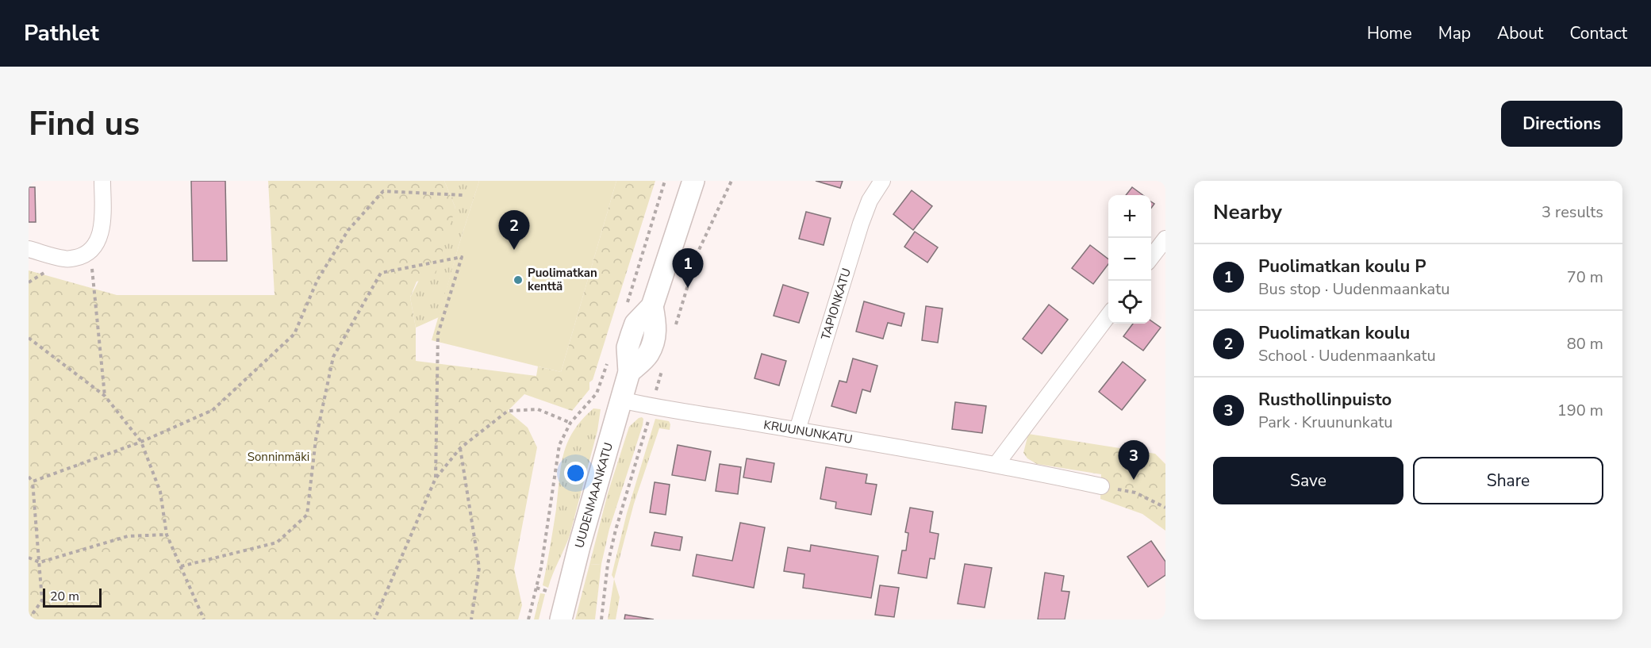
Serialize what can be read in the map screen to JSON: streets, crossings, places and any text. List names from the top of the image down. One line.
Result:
{"streets":{"main road":["UUDENMAANKATU"],"street":["TAPIONKATU","KRUUNUNKATU"]},"crossings":[["TAPIONKATU","KRUUNUNKATU"],["KRUUNUNKATU","UUDENMAANKATU"]],"parks":["Sonninmäki"],"places":["Puolimatkan kenttä"],"scale_bar":"20 m","page":{"header":"Pathlet","nav":["Home","Map","About","Contact"],"buttons":["Directions",["Save","Share"]],"title":"Find us","heading":["Nearby","3 results"],"map_buttons":["+","−"],"pins":["2","1","3"],"list":[{"mark":"1","name":"Puolimatkan koulu P","note":"Bus stop · Uudenmaankatu","value":"70 m"},{"mark":"2","name":"Puolimatkan koulu","note":"School · Uudenmaankatu","value":"80 m"},{"mark":"3","name":"Rusthollinpuisto","note":"Park · Kruununkatu","value":"190 m"}],"scale":"20 m"}}
